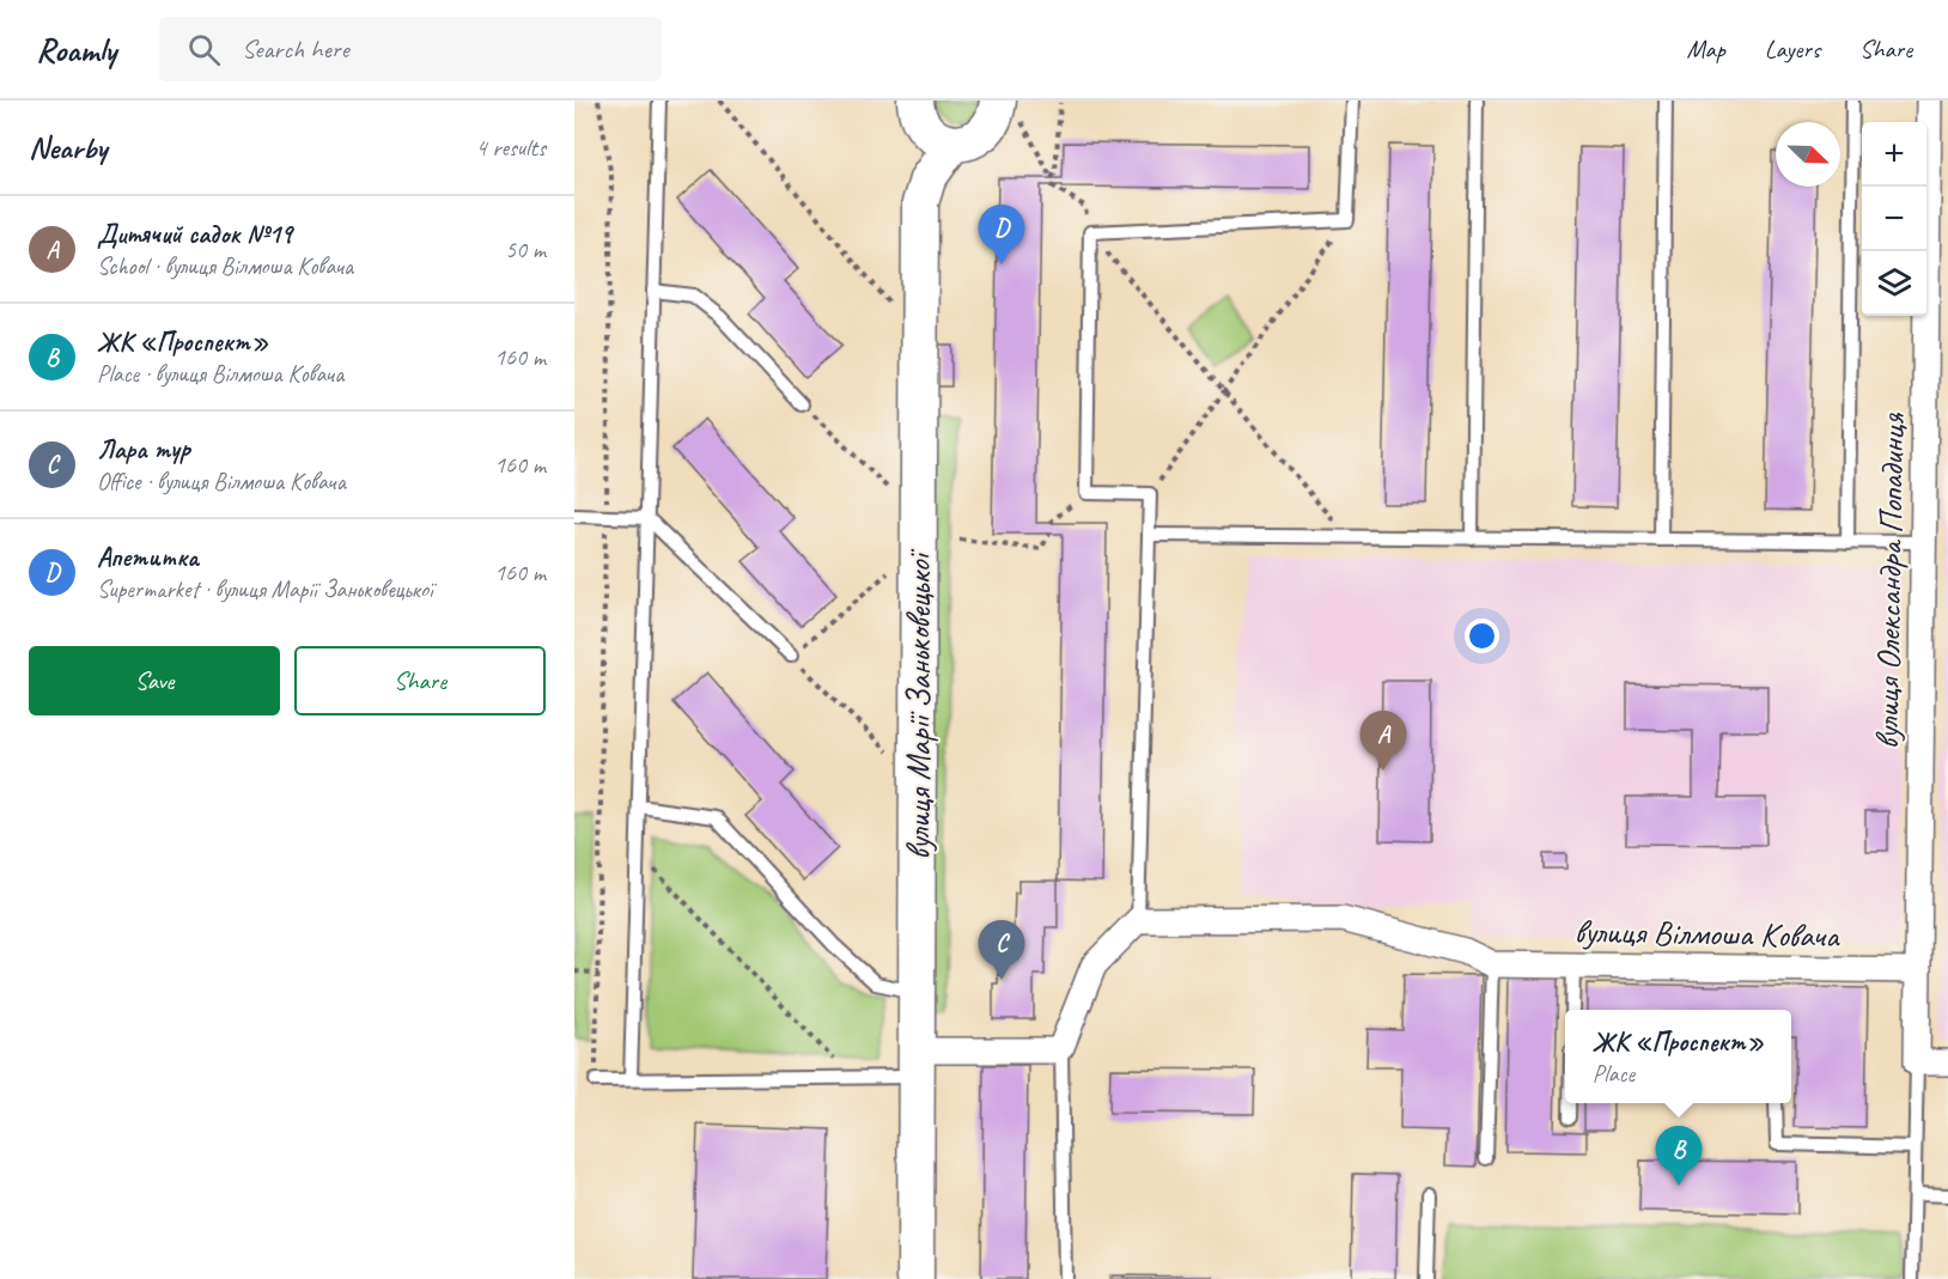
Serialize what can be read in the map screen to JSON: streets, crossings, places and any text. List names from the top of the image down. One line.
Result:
{"streets":{"street":["вулиця Олександра Попадинця","вулиця Марії Заньковецької","вулиця Вілмоша Ковача"]},"crossings":[["вулиця Олександра Попадинця","вулиця Вілмоша Ковача"]],"north":"bottom right","page":{"header":"Roamly","search":"Search here","nav":["Map","Layers","Share"],"heading":["Nearby","4 results"],"map_buttons":["+","−"],"list":[{"mark":"A","name":"Дитячий садок №19","note":"School · вулиця Вілмоша Ковача","value":"50 m"},{"mark":"B","name":"ЖК «Проспект»","note":"Place · вулиця Вілмоша Ковача","value":"160 m"},{"mark":"C","name":"Лара тур","note":"Office · вулиця Вілмоша Ковача","value":"160 m"},{"mark":"D","name":"Апетитка","note":"Supermarket · вулиця Марії Заньковецької","value":"160 m"}],"pins":["D","A","C","B"],"buttons":["Save","Share"],"popup":["ЖК «Проспект»","Place"]}}
